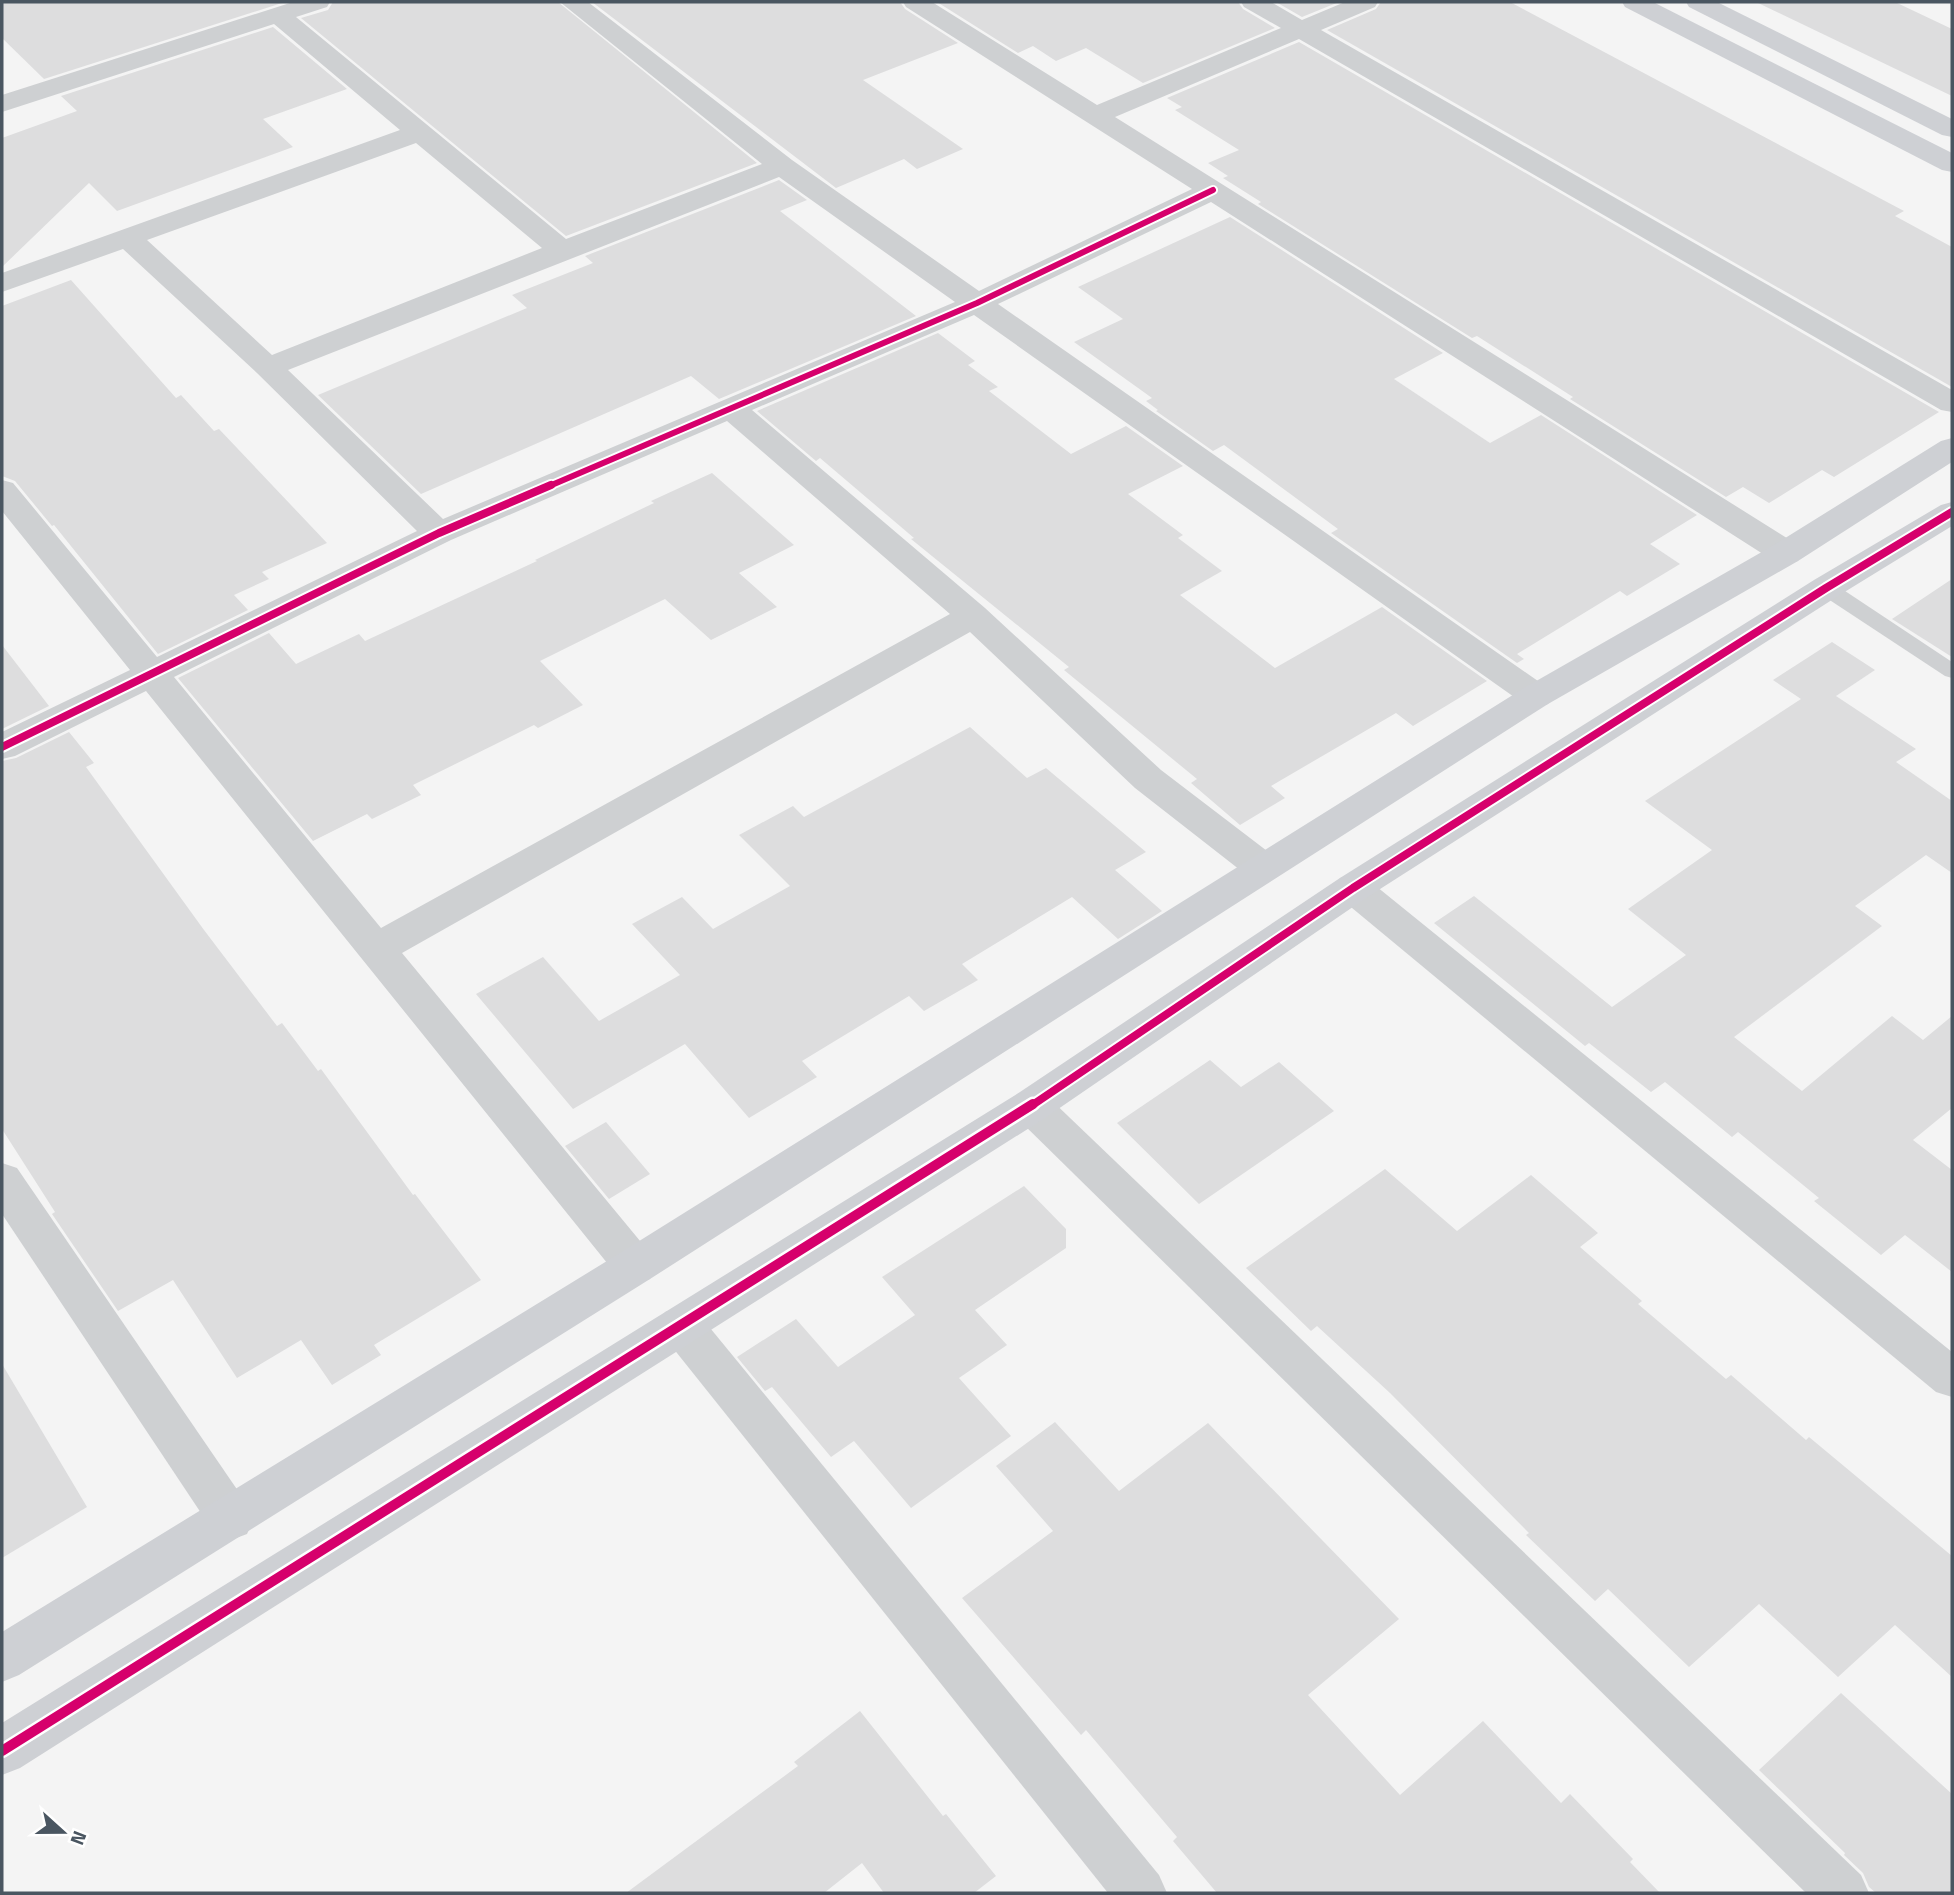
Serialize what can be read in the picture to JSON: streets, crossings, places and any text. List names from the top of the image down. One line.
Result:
{"north":"right"}
